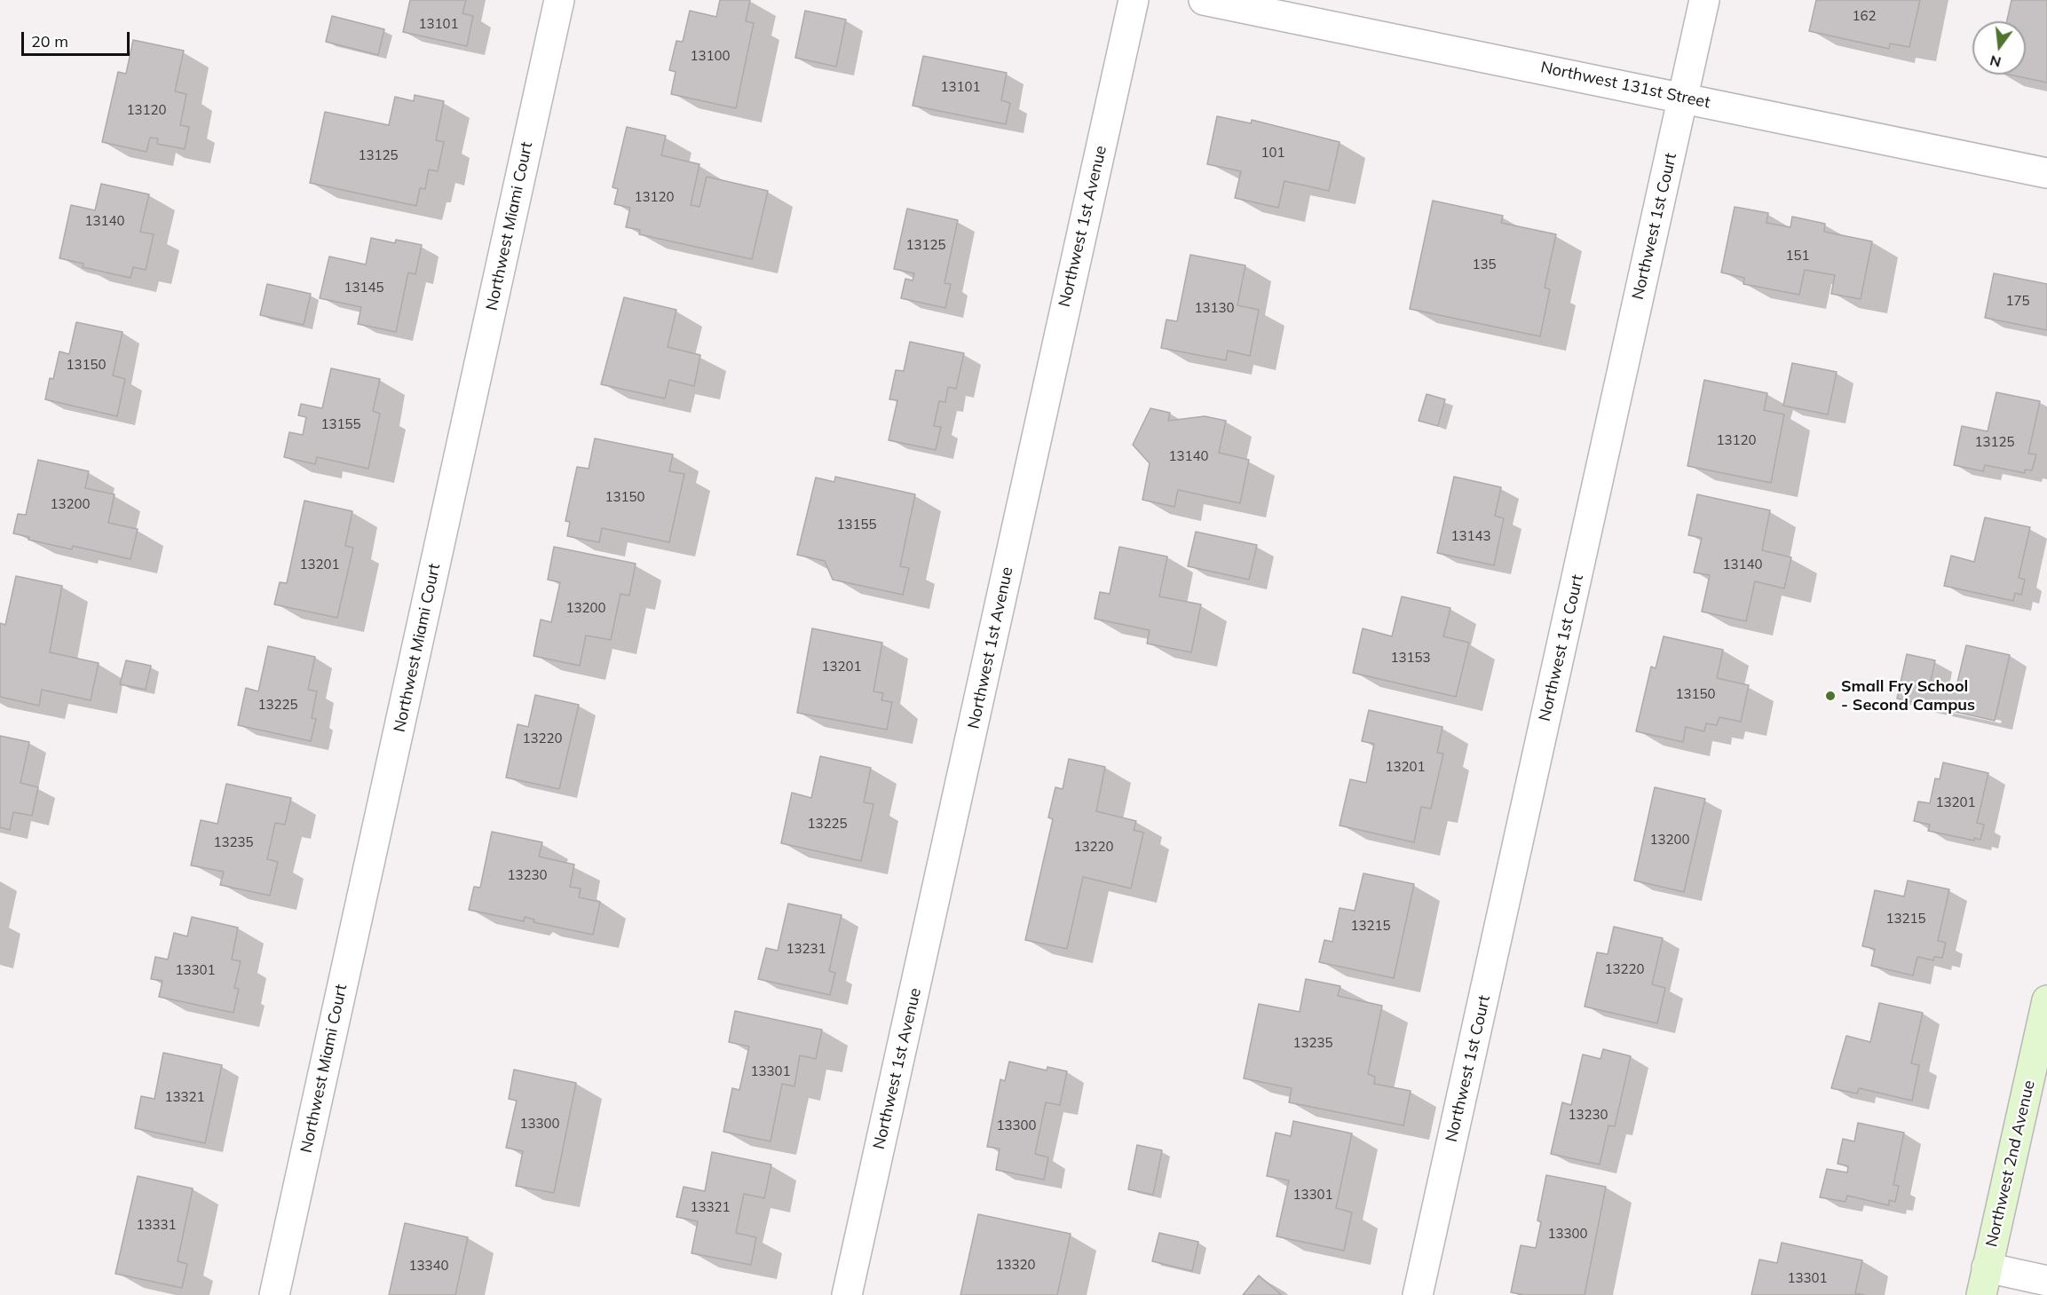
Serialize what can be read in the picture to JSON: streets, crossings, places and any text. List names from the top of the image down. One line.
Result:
{"streets":{"street":["Northwest 131st Street","Northwest Miami Court","Northwest 1st Avenue","Northwest 1st Court","Northwest 2nd Avenue"]},"crossings":[["Northwest 131st Street","Northwest 1st Court"]],"places":["Small Fry School - Second Campus"],"house_numbers":["162","13101","13100","13101","13120","101","13125","13120","13140","13125","151","135","13145","175","13130","13150","13155","13120","13125","13140","13150","13200","13155","13143","13201","13140","13200","13153","13201","13150","13225","13220","13201","13201","13225","13200","13235","13220","13230","13215","13215","13231","13220","13301","13235","13301","13321","13230","13300","13300","13301","13321","13331","13300","13320","13340","13301"],"scale_bar":"20 m","north":"bottom"}
